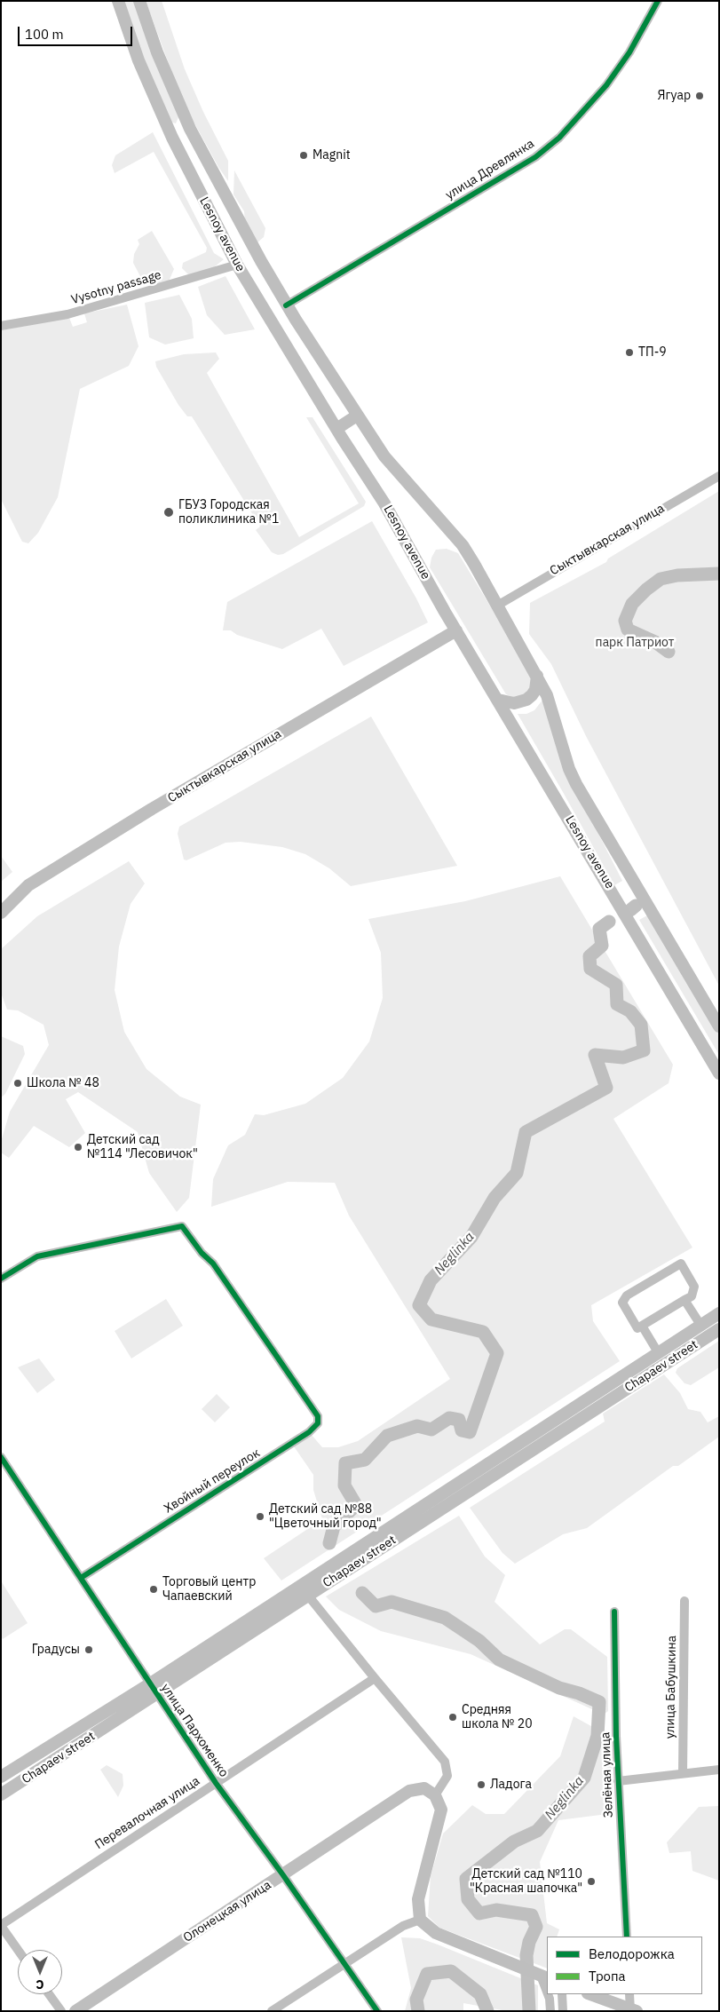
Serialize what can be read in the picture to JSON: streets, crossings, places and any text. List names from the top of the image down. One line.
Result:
{"streets":{"main road":["Lesnoy avenue","Сыктывкарская улица","Chapaev street","Олонецкая улица"],"street":["улица Древлянка","Vysotny passage","Хвойный переулок","улица Бабушкина","улица Пархоменко","Зелёная улица","Перевалочная улица"]},"crossings":[["улица Древлянка","Lesnoy avenue"],["Lesnoy avenue","Vysotny passage"],["Lesnoy avenue","Сыктывкарская улица"],["Chapaev street","улица Пархоменко"],["Хвойный переулок","улица Пархоменко"],["улица Пархоменко","Перевалочная улица"],["улица Пархоменко","Олонецкая улица"]],"water":["Neglinka"],"parks":["парк Патриот"],"places":["Ягуар","Magnit","ТП-9","ГБУЗ Городская поликлиника №1","Школа № 48","Детский сад №114 \"Лесовичок\"","Детский сад №88 \"Цветочный город\"","Торговый центр Чапаевский","Градусы","Средняя школа № 20","Ладога","Детский сад №110 \"Красная шапочка\""],"legend":["Велодорожка","Тропа"],"scale_bar":"100 m","north":"bottom"}
